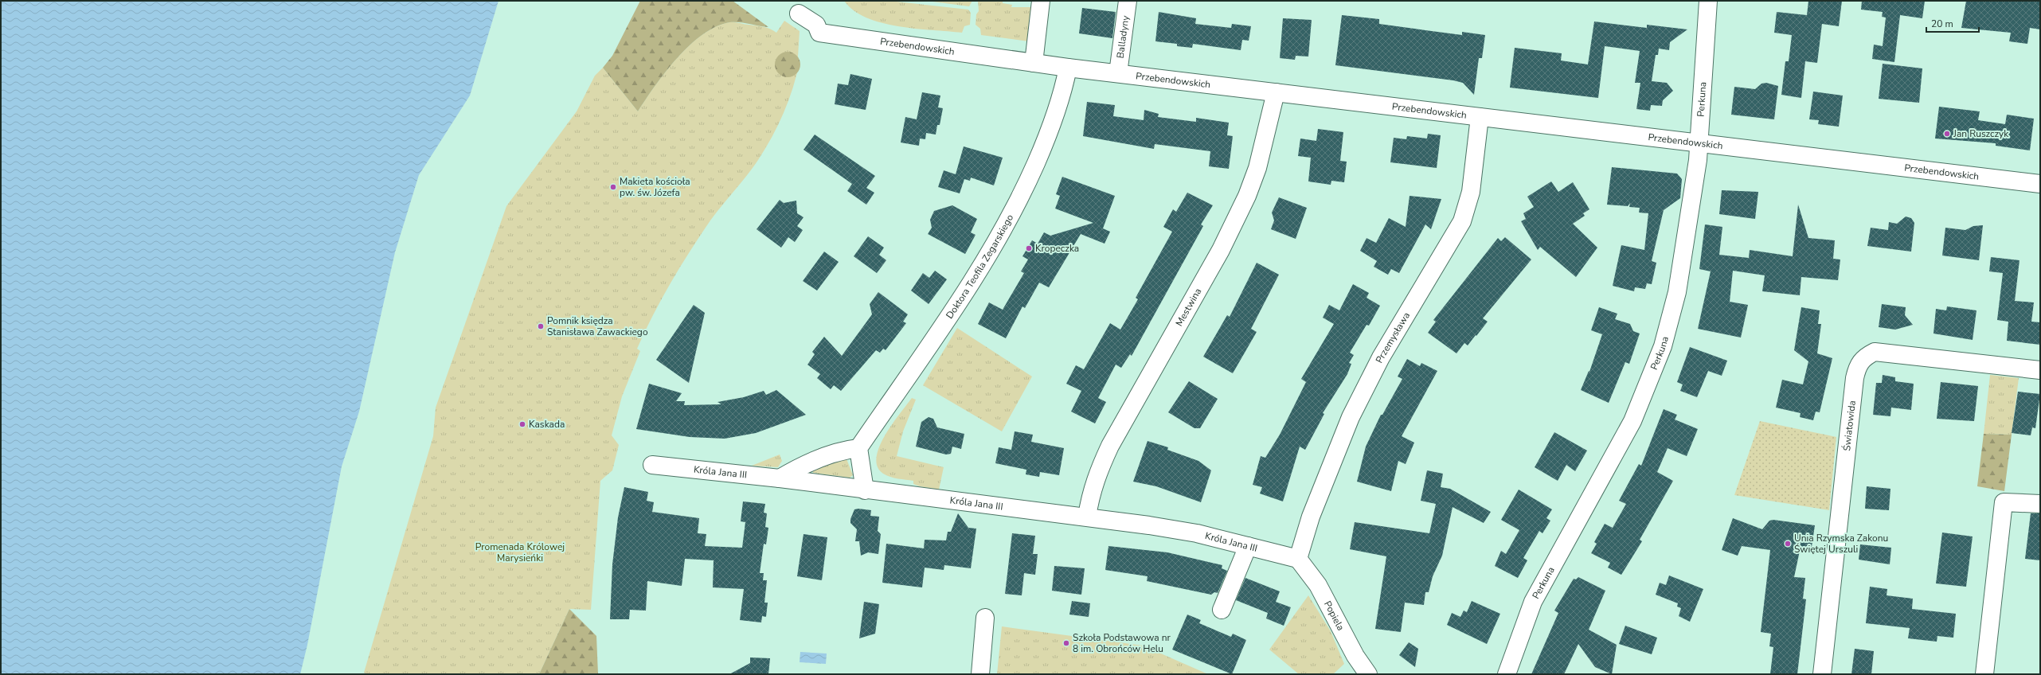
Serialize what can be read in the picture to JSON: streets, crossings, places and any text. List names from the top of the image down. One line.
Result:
{"streets":{"street":["Balladyny","Przebendowskich","Perkuna","Doktora Teofila Zegarskiego","Mestwina","Przemysława","Światowida","Króla Jana III","Popiela"]},"crossings":[["Balladyny","Przebendowskich"],["Przebendowskich","Perkuna"],["Przebendowskich","Doktora Teofila Zegarskiego"],["Przebendowskich","Mestwina"],["Przebendowskich","Przemysława"],["Mestwina","Króla Jana III"],["Przemysława","Króla Jana III"],["Przemysława","Popiela"],["Króla Jana III","Popiela"]],"parks":["Promenada Królowej Marysieńki"],"places":["Jan Ruszczyk","Makieta kościoła pw. św. Józefa","Kropeczka","Pomnik księdza Stanisława Zawackiego","Kaskada","Unia Rzymska Zakonu Świętej Urszuli","Szkoła Podstawowa nr 8 im. Obrońców Helu"],"scale_bar":"20 m"}
